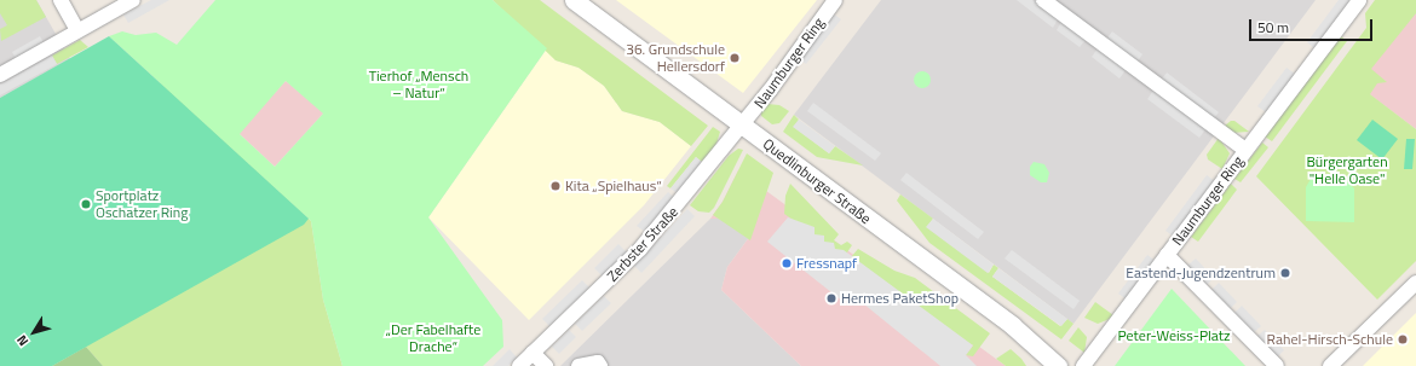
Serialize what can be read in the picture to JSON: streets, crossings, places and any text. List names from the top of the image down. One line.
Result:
{"streets":{"street":["Naumburger Ring","Quedlinburger Straße","Zerbster Straße"]},"crossings":[["Naumburger Ring","Quedlinburger Straße"],["Naumburger Ring","Zerbster Straße"],["Quedlinburger Straße","Zerbster Straße"]],"parks":["Tierhof „Mensch – Natur“","Bürgergarten \"Helle Oase\"","„Der Fabelhafte Drache“","Peter-Weiss-Platz"],"places":["36. Grundschule Hellersdorf","Kita „Spielhaus“","Sportplatz Oschatzer Ring","Fressnapf","Eastend-Jugendzentrum","Hermes PaketShop","Rahel-Hirsch-Schule"],"scale_bar":"50 m","north":"bottom left"}
